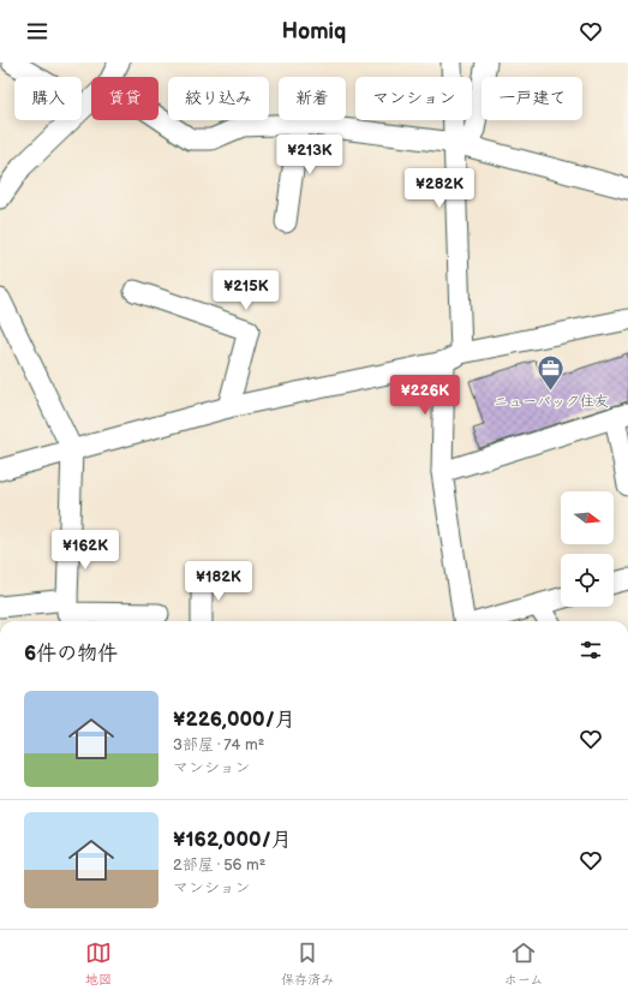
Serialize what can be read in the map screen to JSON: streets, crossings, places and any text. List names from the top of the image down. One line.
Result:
{"places":{"office":["ニューパック住友"]},"north":"right","page":{"header":"Homiq","chip":["購入","賃貸","絞り込み","新着","マンション","一戸建て"],"price":["¥213K","¥282K","¥215K","¥226K","¥162K","¥182K"],"heading":"6件の物件","list":[{"name":"¥226,000/月","note":"3部屋 · 74 m² · マンション"},{"name":"¥162,000/月","note":"2部屋 · 56 m² · マンション"}],"tabs":["地図","保存済み","ホーム"]}}
